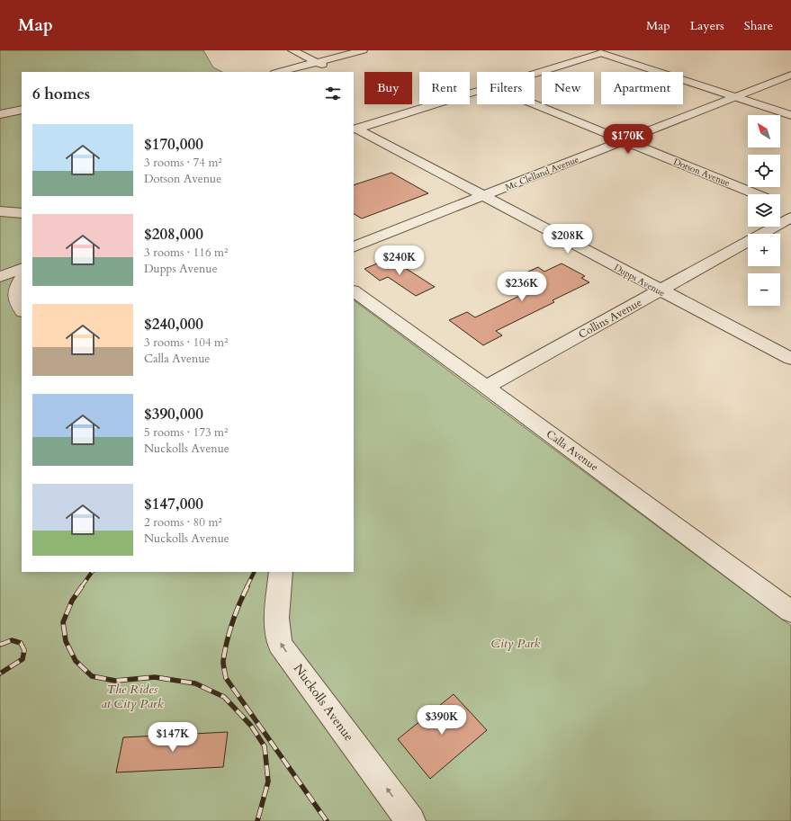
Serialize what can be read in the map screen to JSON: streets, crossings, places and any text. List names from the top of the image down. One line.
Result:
{"streets":{"street":["Dotson Avenue","Mc Clelland Avenue","Dupps Avenue","Collins Avenue","Calla Avenue","Nuckolls Avenue"]},"crossings":[["Dotson Avenue","Mc Clelland Avenue"],["Mc Clelland Avenue","Dupps Avenue"],["Dupps Avenue","Collins Avenue"],["Collins Avenue","Calla Avenue"]],"one_way":["Nuckolls Avenue"],"parks":["City Park","The Rides at City Park"],"north":"top left","page":{"header":"Map","nav":["Map","Layers","Share"],"chip":["Buy","Rent","Filters","New","Apartment"],"heading":"6 homes","map_buttons":["+","−"],"list":[{"name":"$170,000","note":"3 rooms · 74 m² · Dotson Avenue"},{"name":"$208,000","note":"3 rooms · 116 m² · Dupps Avenue"},{"name":"$240,000","note":"3 rooms · 104 m² · Calla Avenue"},{"name":"$390,000","note":"5 rooms · 173 m² · Nuckolls Avenue"},{"name":"$147,000","note":"2 rooms · 80 m² · Nuckolls Avenue"}],"price":["$170K","$208K","$240K","$236K","$390K","$147K"]}}
